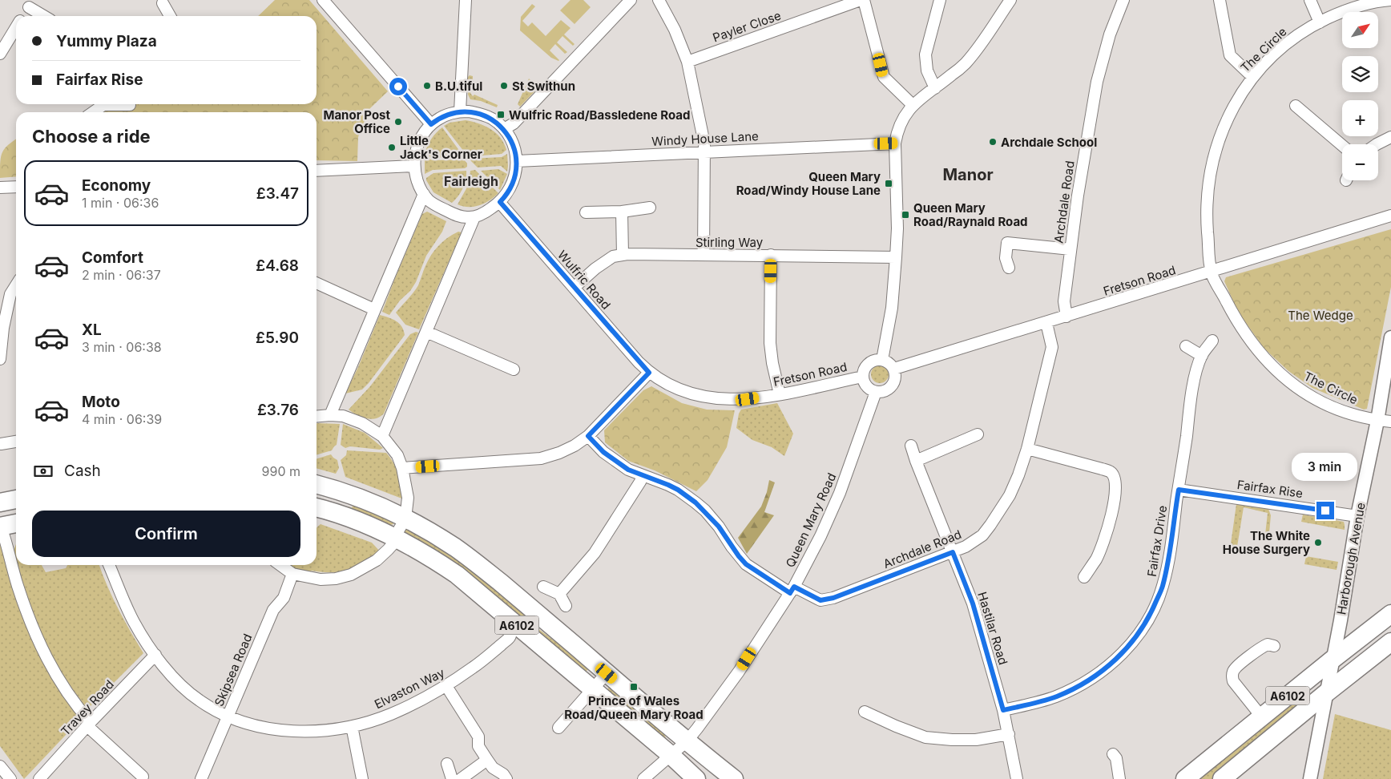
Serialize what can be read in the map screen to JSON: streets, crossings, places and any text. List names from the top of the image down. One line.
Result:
{"streets":{"highway":["A6102"],"street":["Payler Close","The Circle","Windy House Lane","Archdale Road","Stirling Way","Wulfric Road","Fretson Road","Fairfax Rise","Queen Mary Road","Fairfax Drive","Harborough Avenue","Hastilar Road","Skipsea Road","Elvaston Way","Travey Road"]},"crossings":[["The Circle","Fretson Road"],["The Circle","Harborough Avenue"],["Windy House Lane","Wulfric Road"],["Archdale Road","Fretson Road"],["Archdale Road","Queen Mary Road"],["Archdale Road","Hastilar Road"],["Stirling Way","Wulfric Road"],["Wulfric Road","Fretson Road"],["Fretson Road","Queen Mary Road"],["Fairfax Rise","Fairfax Drive"],["Fairfax Rise","Harborough Avenue"],["Queen Mary Road","A6102"],["Fairfax Drive","Hastilar Road"],["Harborough Avenue","A6102"],["A6102","Elvaston Way"],["Skipsea Road","Elvaston Way"],["Elvaston Way","Travey Road"]],"districts":["Manor","Fairleigh"],"parks":["The Wedge"],"places":{"other":["B.U.tiful","St Swithun","Manor Post Office","Archdale School","Little Jack's Corner","The White House Surgery"],"transit":["Wulfric Road/Bassledene Road","Queen Mary Road/Windy House Lane","Queen Mary Road/Raynald Road","Prince of Wales Road/Queen Mary Road"]},"north":"top right","page":{"map_buttons":["+","−"],"banner":["Yummy Plaza","Fairfax Rise"],"heading":"Choose a ride","list":[{"name":"Economy","note":"1 min · 06:36","value":"£3.47"},{"name":"Comfort","note":"2 min · 06:37","value":"£4.68"},{"name":"XL","note":"3 min · 06:38","value":"£5.90"},{"name":"Moto","note":"4 min · 06:39","value":"£3.76"}],"pay":["Cash","990 m"],"bubble":"3 min","buttons":"Confirm"}}
